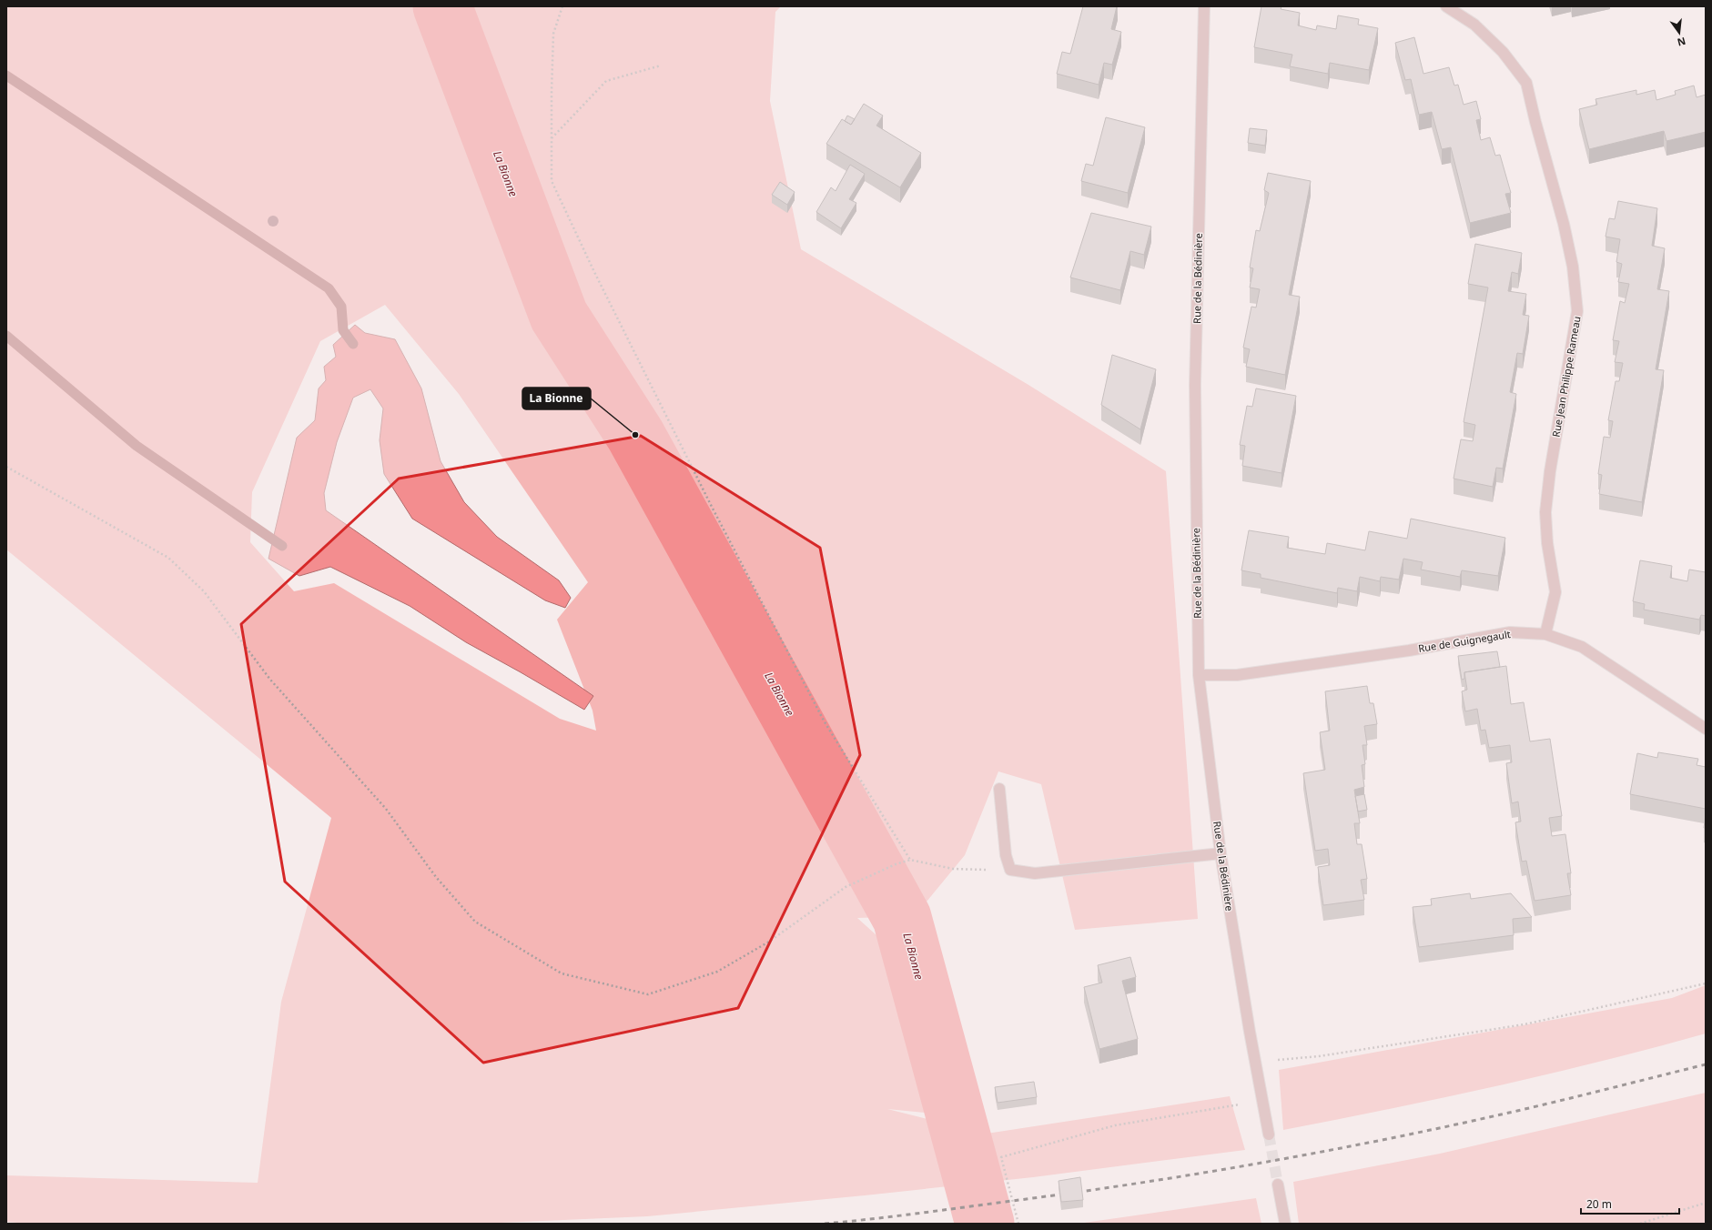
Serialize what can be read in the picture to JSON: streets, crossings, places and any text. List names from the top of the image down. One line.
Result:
{"streets":{"street":["Rue de la Bédinière","Rue Jean Philippe Rameau","Rue de Guignegault"]},"crossings":[["Rue de la Bédinière","Rue de Guignegault"],["Rue Jean Philippe Rameau","Rue de Guignegault"]],"water":["La Bionne"],"places":["La Bionne"],"scale_bar":"20 m","north":"bottom"}
